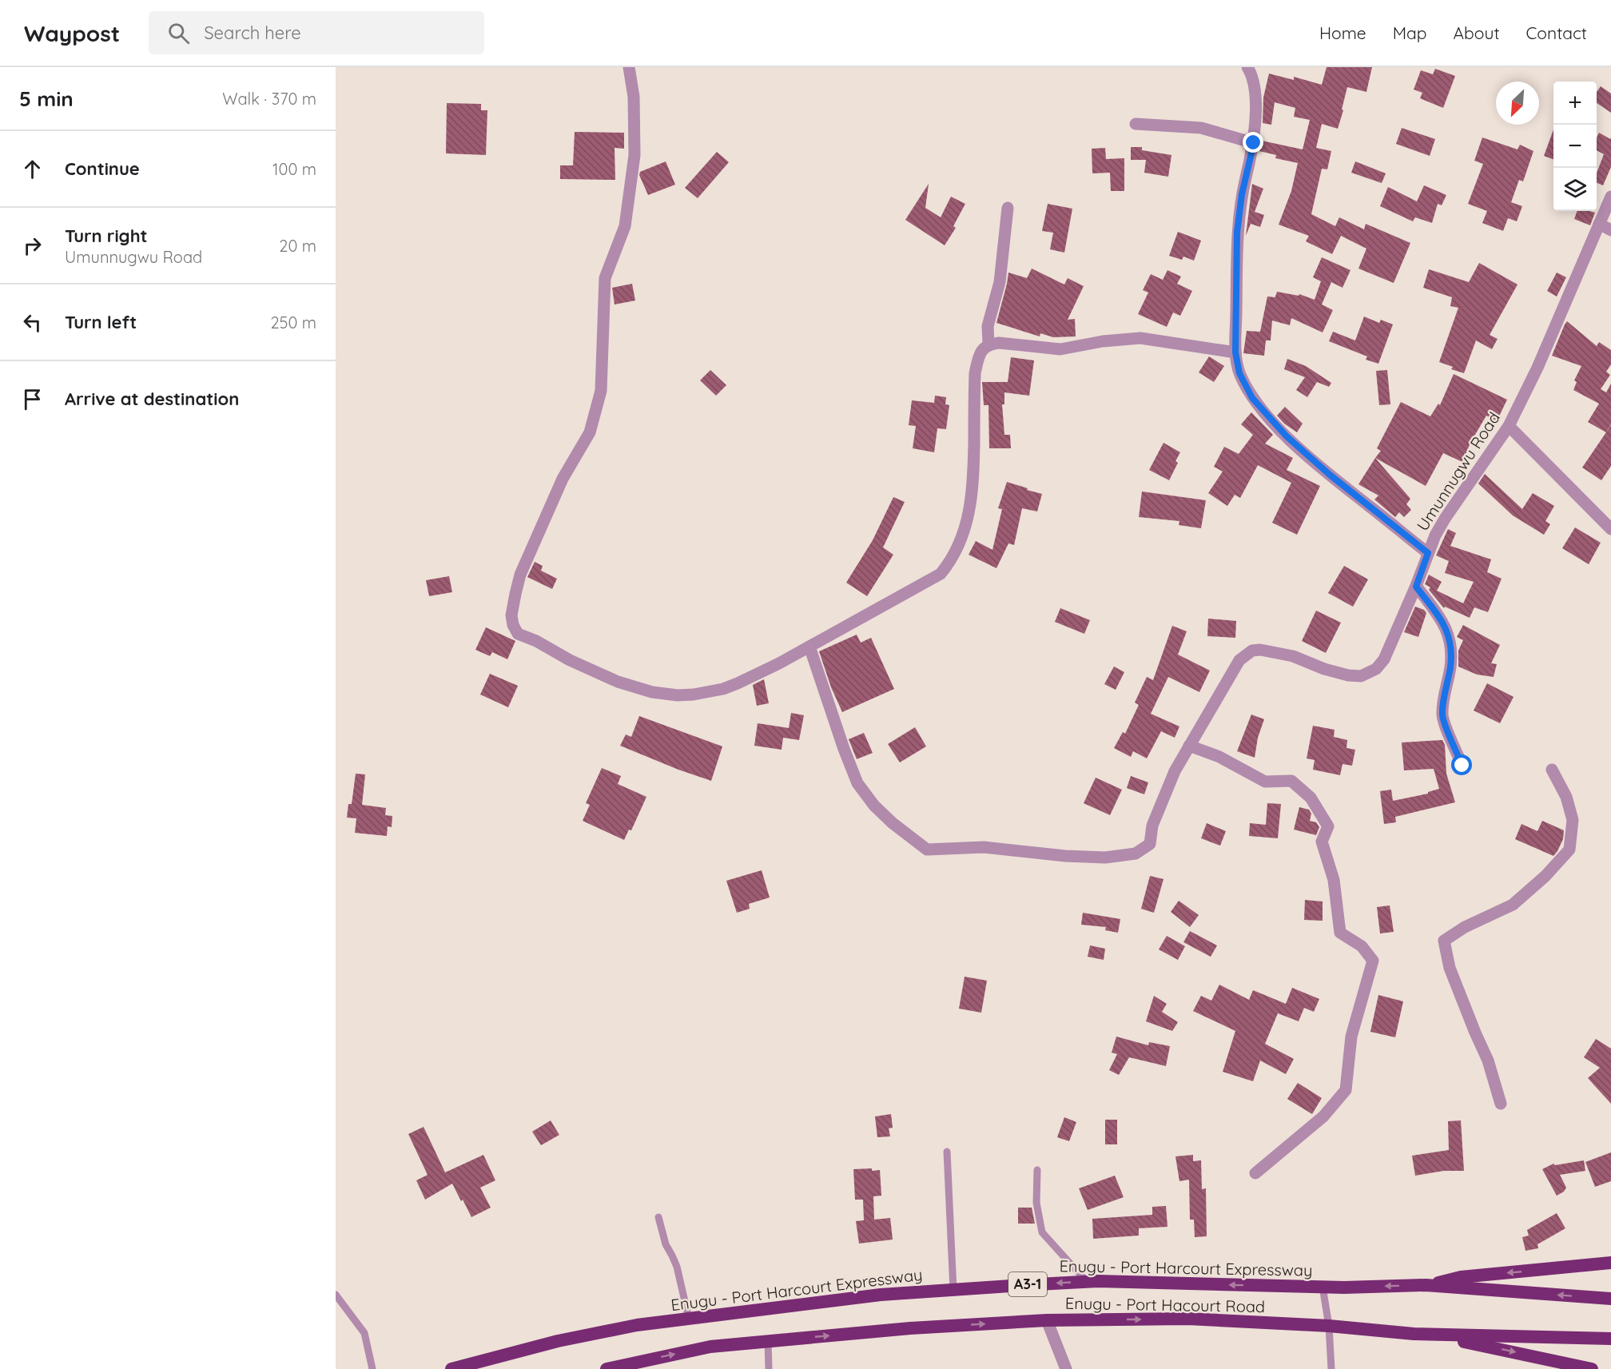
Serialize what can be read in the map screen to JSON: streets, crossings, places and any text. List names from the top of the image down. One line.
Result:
{"streets":{"highway":["Enugu - Port Harcourt Expressway","A3-1","Enugu - Port Hacourt Road"],"street":["Umunnugwu Road"]},"one_way":["Enugu - Port Hacourt Road"],"north":"bottom left","page":{"header":"Waypost","search":"Search here","nav":["Home","Map","About","Contact"],"heading":["5 min","Walk · 370 m"],"map_buttons":["+","−"],"list":[["Continue","100 m"],["Turn right","Umunnugwu Road","20 m"],["Turn left","250 m"],"Arrive at destination"]}}
